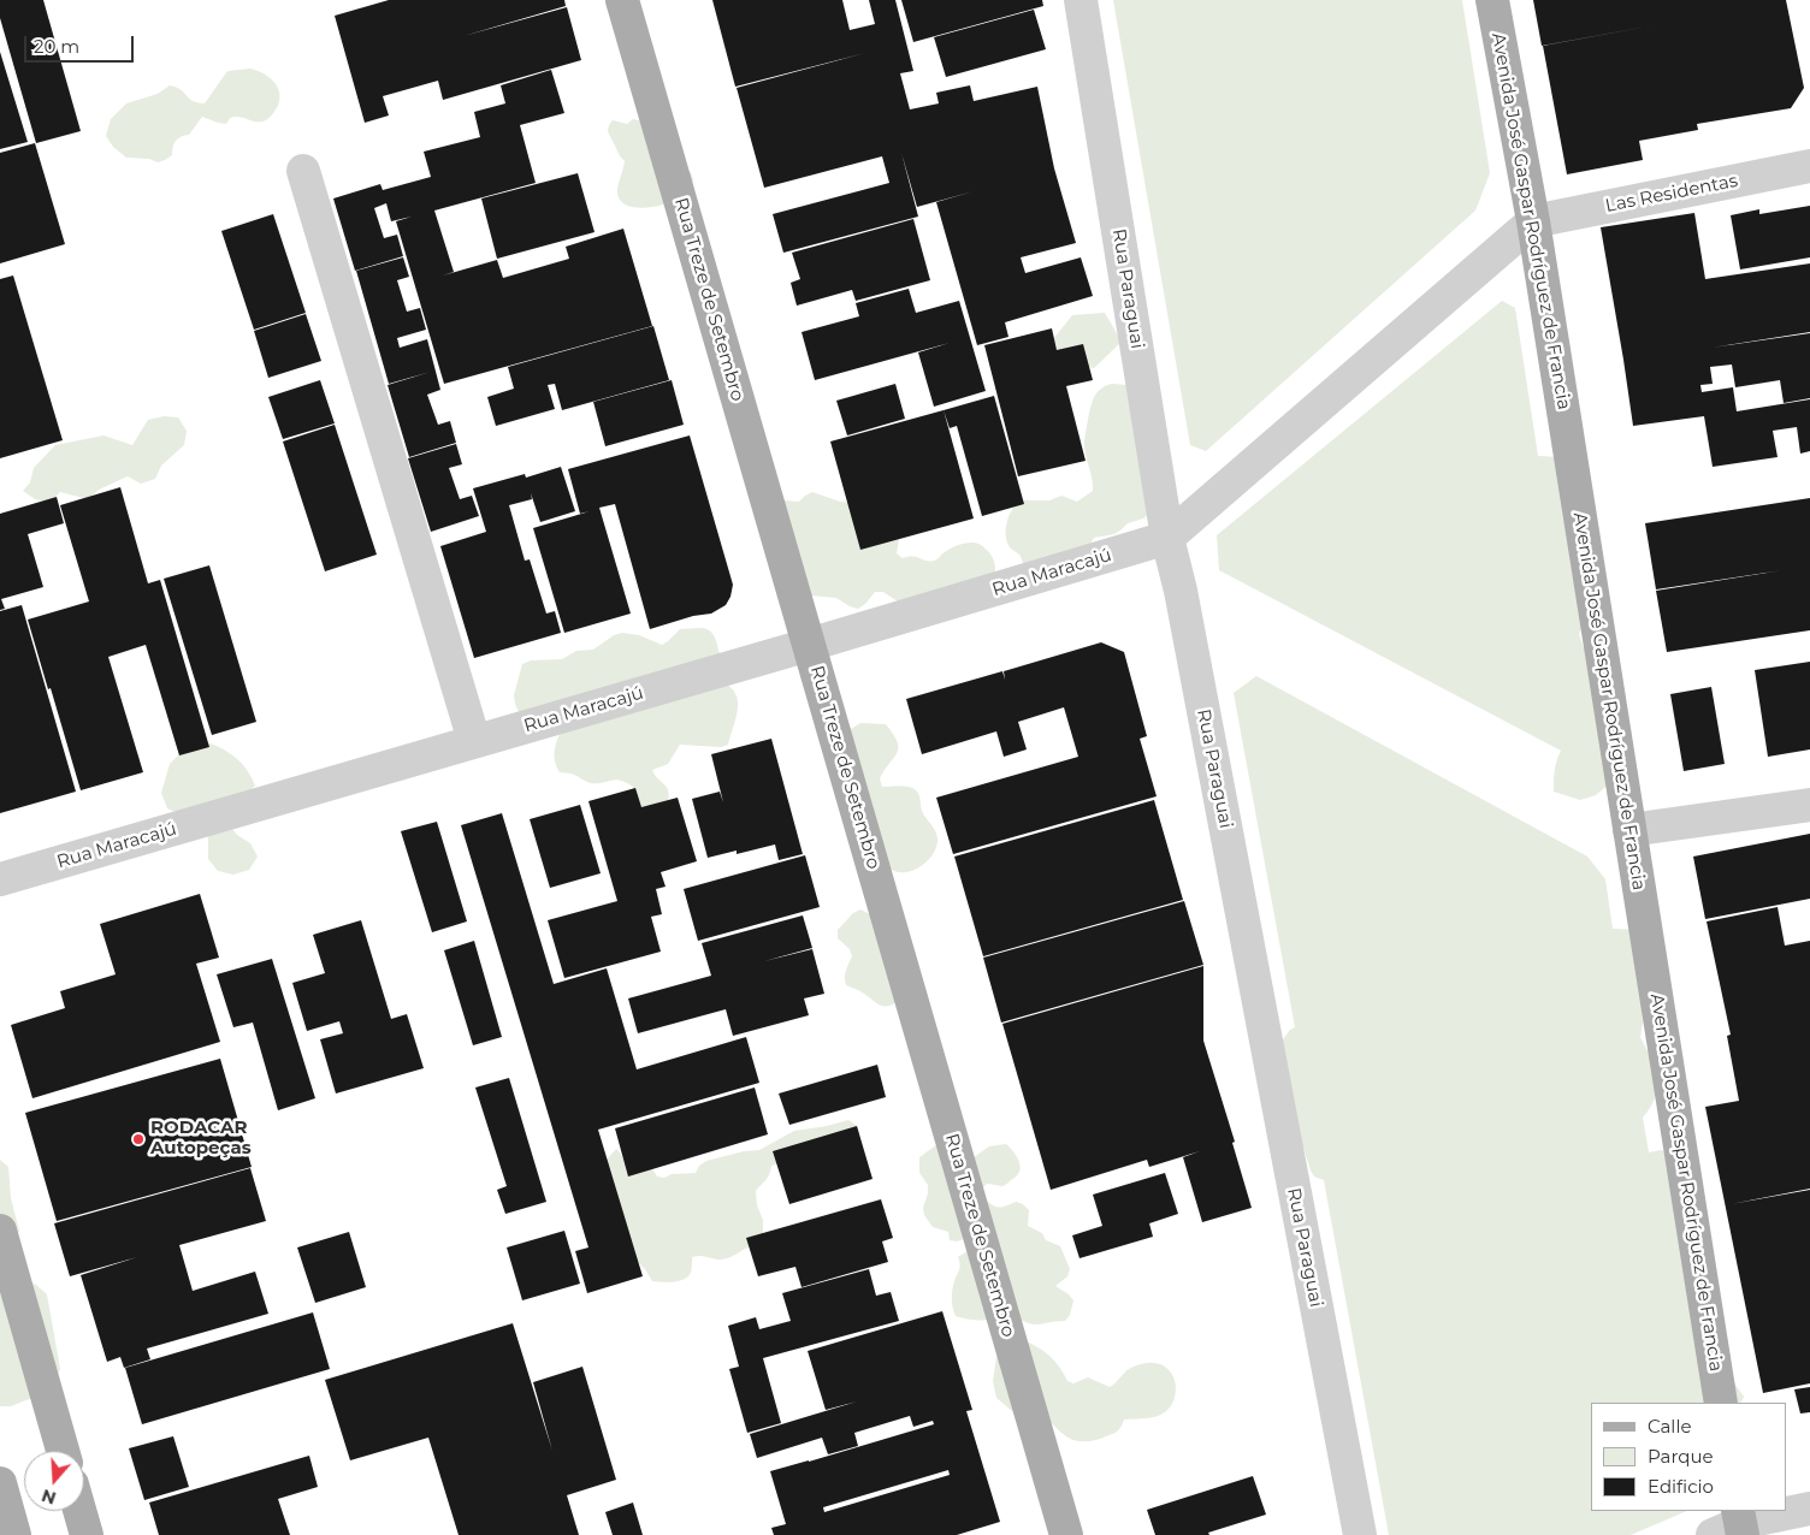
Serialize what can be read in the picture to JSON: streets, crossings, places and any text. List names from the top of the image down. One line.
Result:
{"streets":{"main road":["Avenida José Gaspar Rodríguez de Francia","Rua Treze de Setembro"],"street":["Las Residentas","Rua Paraguai","Rua Maracajú"]},"crossings":[["Las Residentas","Avenida José Gaspar Rodríguez de Francia"],["Rua Paraguai","Rua Maracajú"],["Rua Treze de Setembro","Rua Maracajú"]],"places":["RODACAR Autopeças"],"legend":["Calle","Parque","Edificio"],"scale_bar":"20 m","north":"bottom"}
